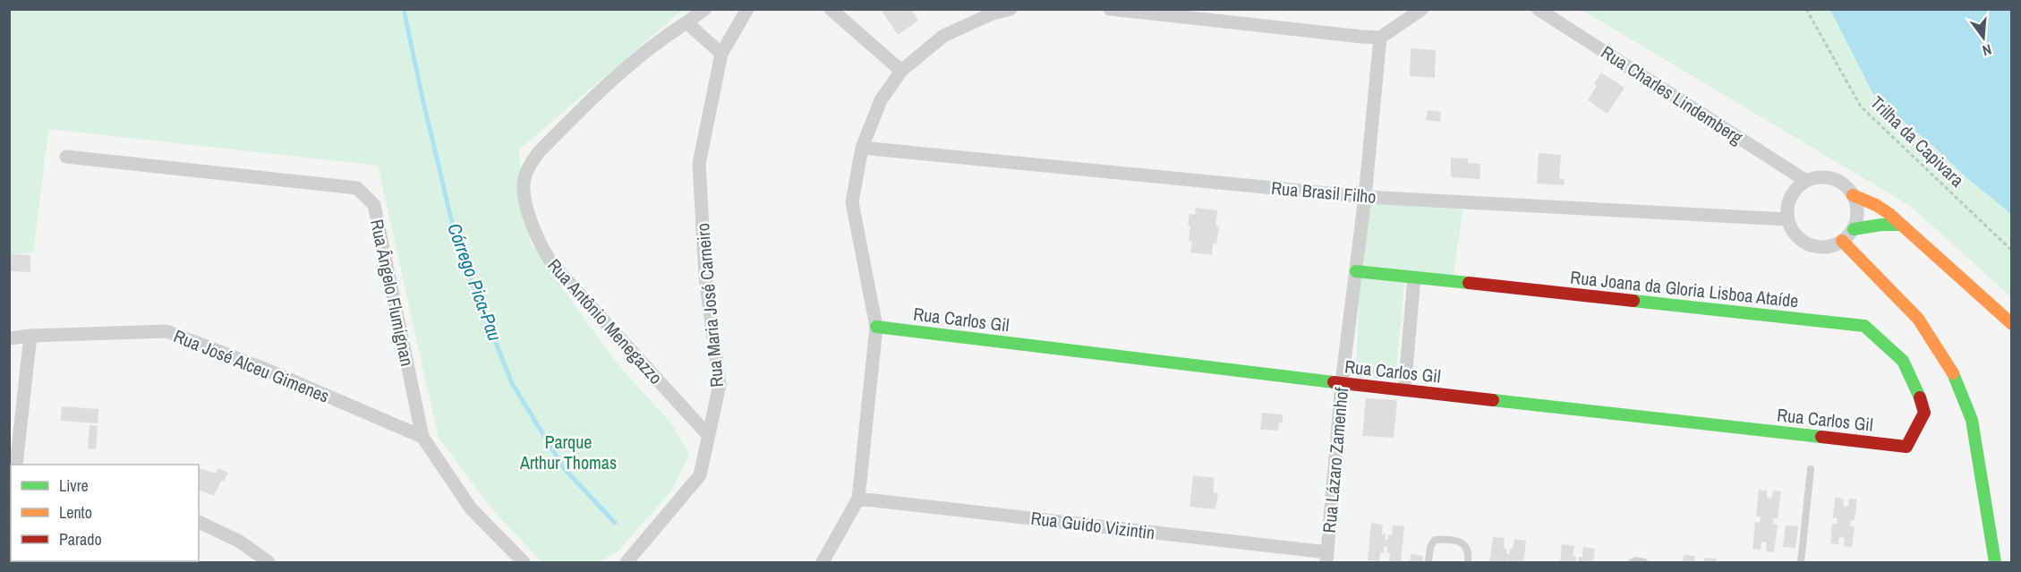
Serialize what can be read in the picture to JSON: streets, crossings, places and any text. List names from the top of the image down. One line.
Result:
{"streets":{"street":["Rua Charles Lindemberg","Rua Brasil Filho","Rua Joana da Gloria Lisboa Ataíde","Rua Ângelo Flumignan","Rua Maria José Carneiro","Rua Carlos Gil","Rua Antônio Menegazzo","Rua José Alceu Gimenes","Rua Lázaro Zamenhof","Rua Guido Vizintin"],"path":["Trilha da Capivara"]},"crossings":[["Rua Charles Lindemberg","Rua Brasil Filho"],["Rua Brasil Filho","Rua Lázaro Zamenhof"],["Rua Joana da Gloria Lisboa Ataíde","Rua Carlos Gil"],["Rua Joana da Gloria Lisboa Ataíde","Rua Lázaro Zamenhof"],["Rua Ângelo Flumignan","Rua José Alceu Gimenes"],["Rua Maria José Carneiro","Rua Antônio Menegazzo"],["Rua Carlos Gil","Rua Lázaro Zamenhof"],["Rua Lázaro Zamenhof","Rua Guido Vizintin"]],"water":["Córrego Pica-Pau"],"parks":["Parque Arthur Thomas"],"legend":["Livre","Lento","Parado"],"north":"bottom"}
